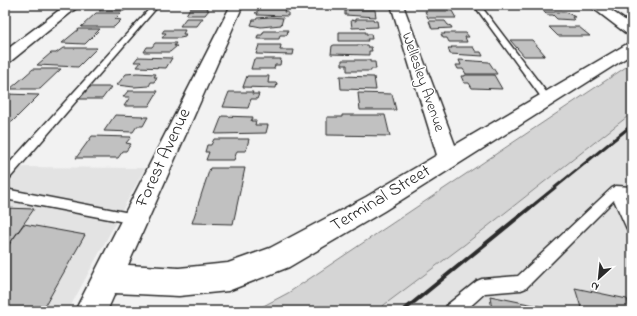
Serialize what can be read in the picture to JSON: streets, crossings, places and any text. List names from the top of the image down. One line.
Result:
{"streets":{"street":["Wellesley Avenue","Forest Avenue","Terminal Street"]},"crossings":[["Wellesley Avenue","Terminal Street"],["Forest Avenue","Terminal Street"]],"north":"bottom left"}
